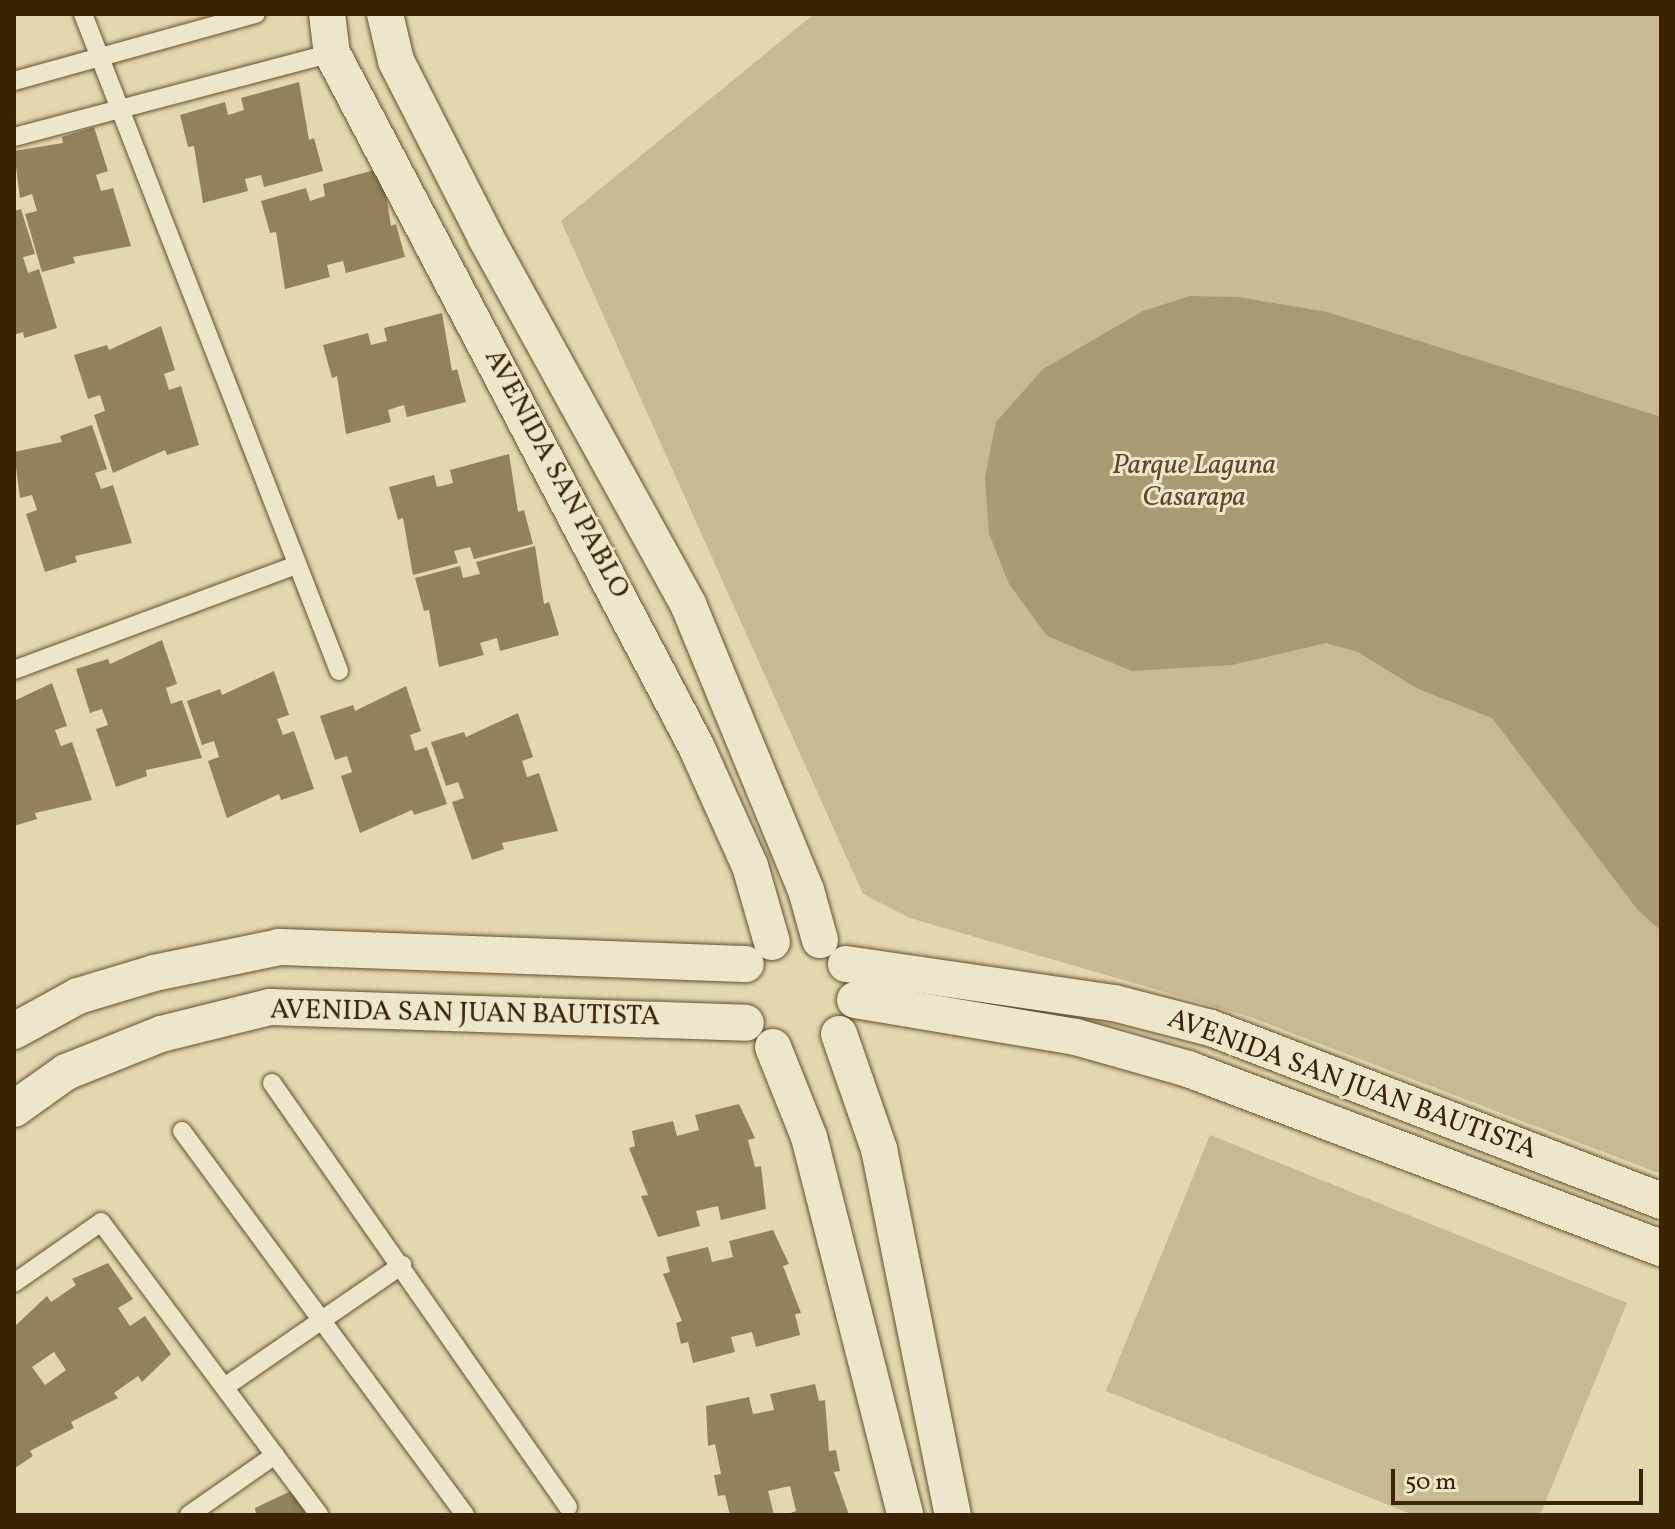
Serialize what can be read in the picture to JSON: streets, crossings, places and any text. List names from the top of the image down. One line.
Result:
{"streets":{"street":["AVENIDA SAN PABLO","AVENIDA SAN JUAN BAUTISTA"]},"crossings":[["AVENIDA SAN PABLO","AVENIDA SAN JUAN BAUTISTA"]],"parks":["Parque Laguna Casarapa"],"scale_bar":"50 m"}
